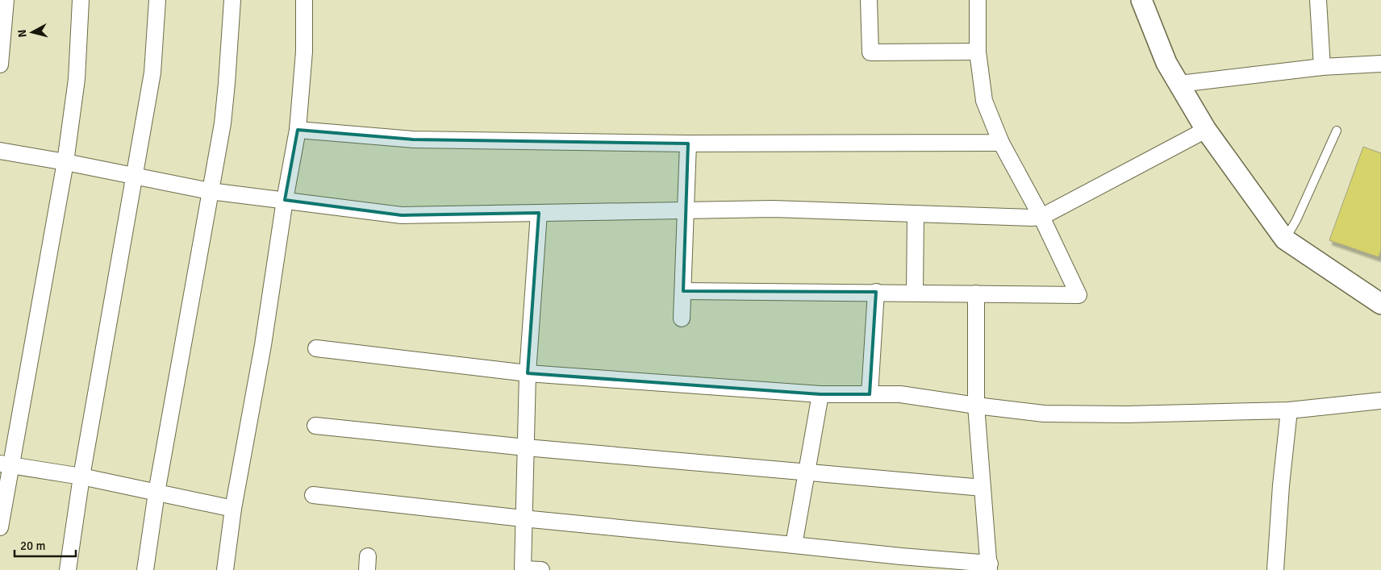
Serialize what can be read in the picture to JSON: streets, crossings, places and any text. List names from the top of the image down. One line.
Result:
{"scale_bar":"20 m","north":"left"}
